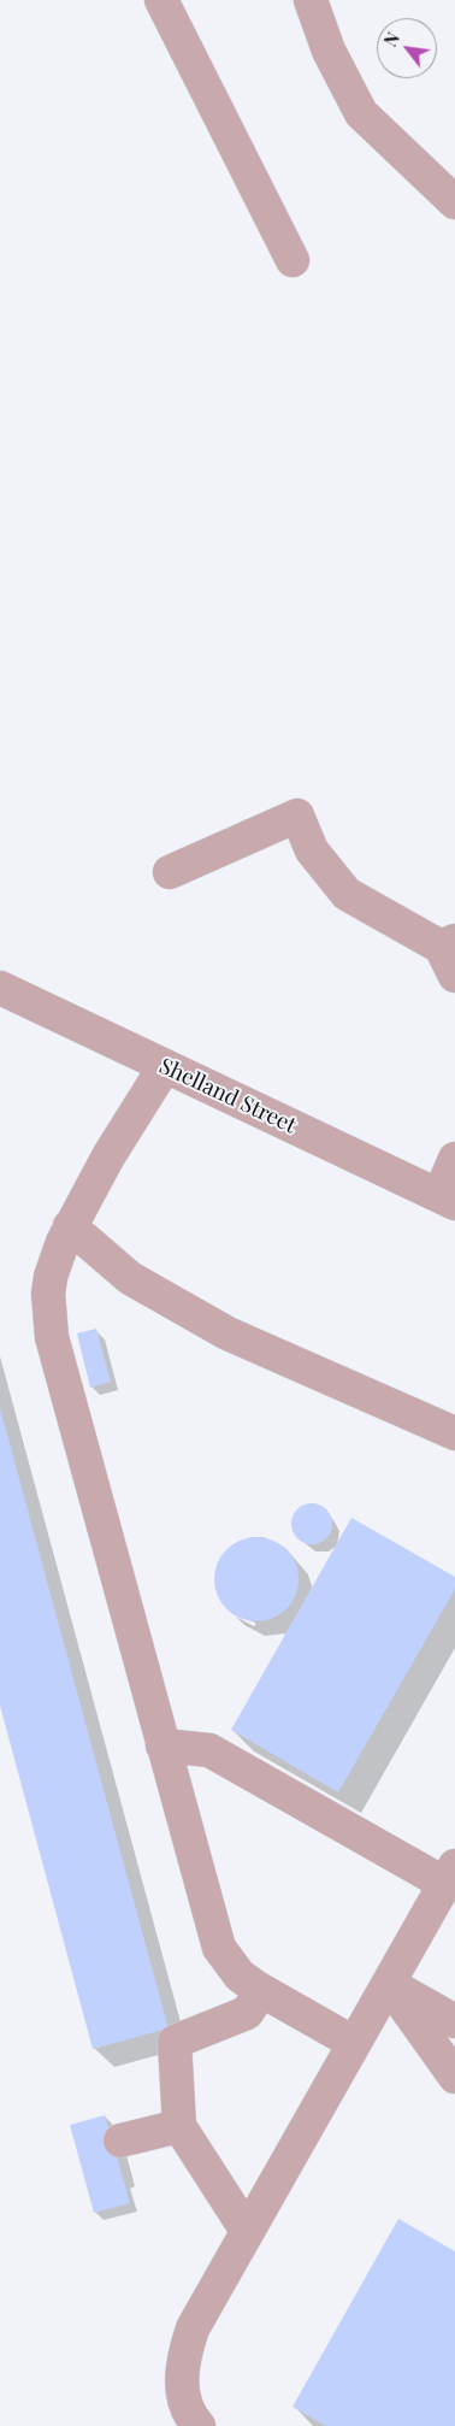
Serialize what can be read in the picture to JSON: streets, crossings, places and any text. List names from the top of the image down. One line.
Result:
{"streets":{"street":["Shelland Street"]},"north":"top left"}
